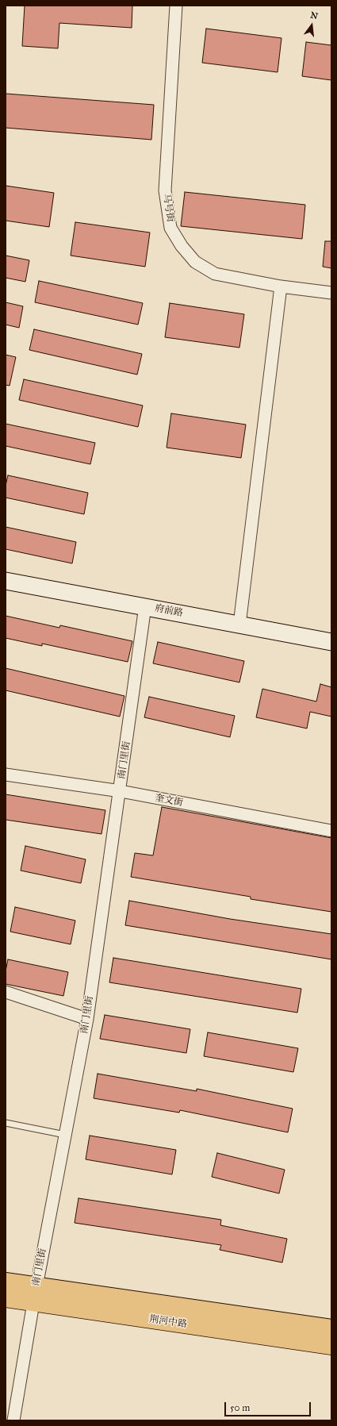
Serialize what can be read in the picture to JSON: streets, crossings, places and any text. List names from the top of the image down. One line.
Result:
{"streets":{"main road":["府前路","荆河中路"],"street":["马号街","南门里街","奎文街"]},"crossings":[["府前路","南门里街"],["南门里街","奎文街"],["南门里街","荆河中路"]],"scale_bar":"50 m","north":"top"}
